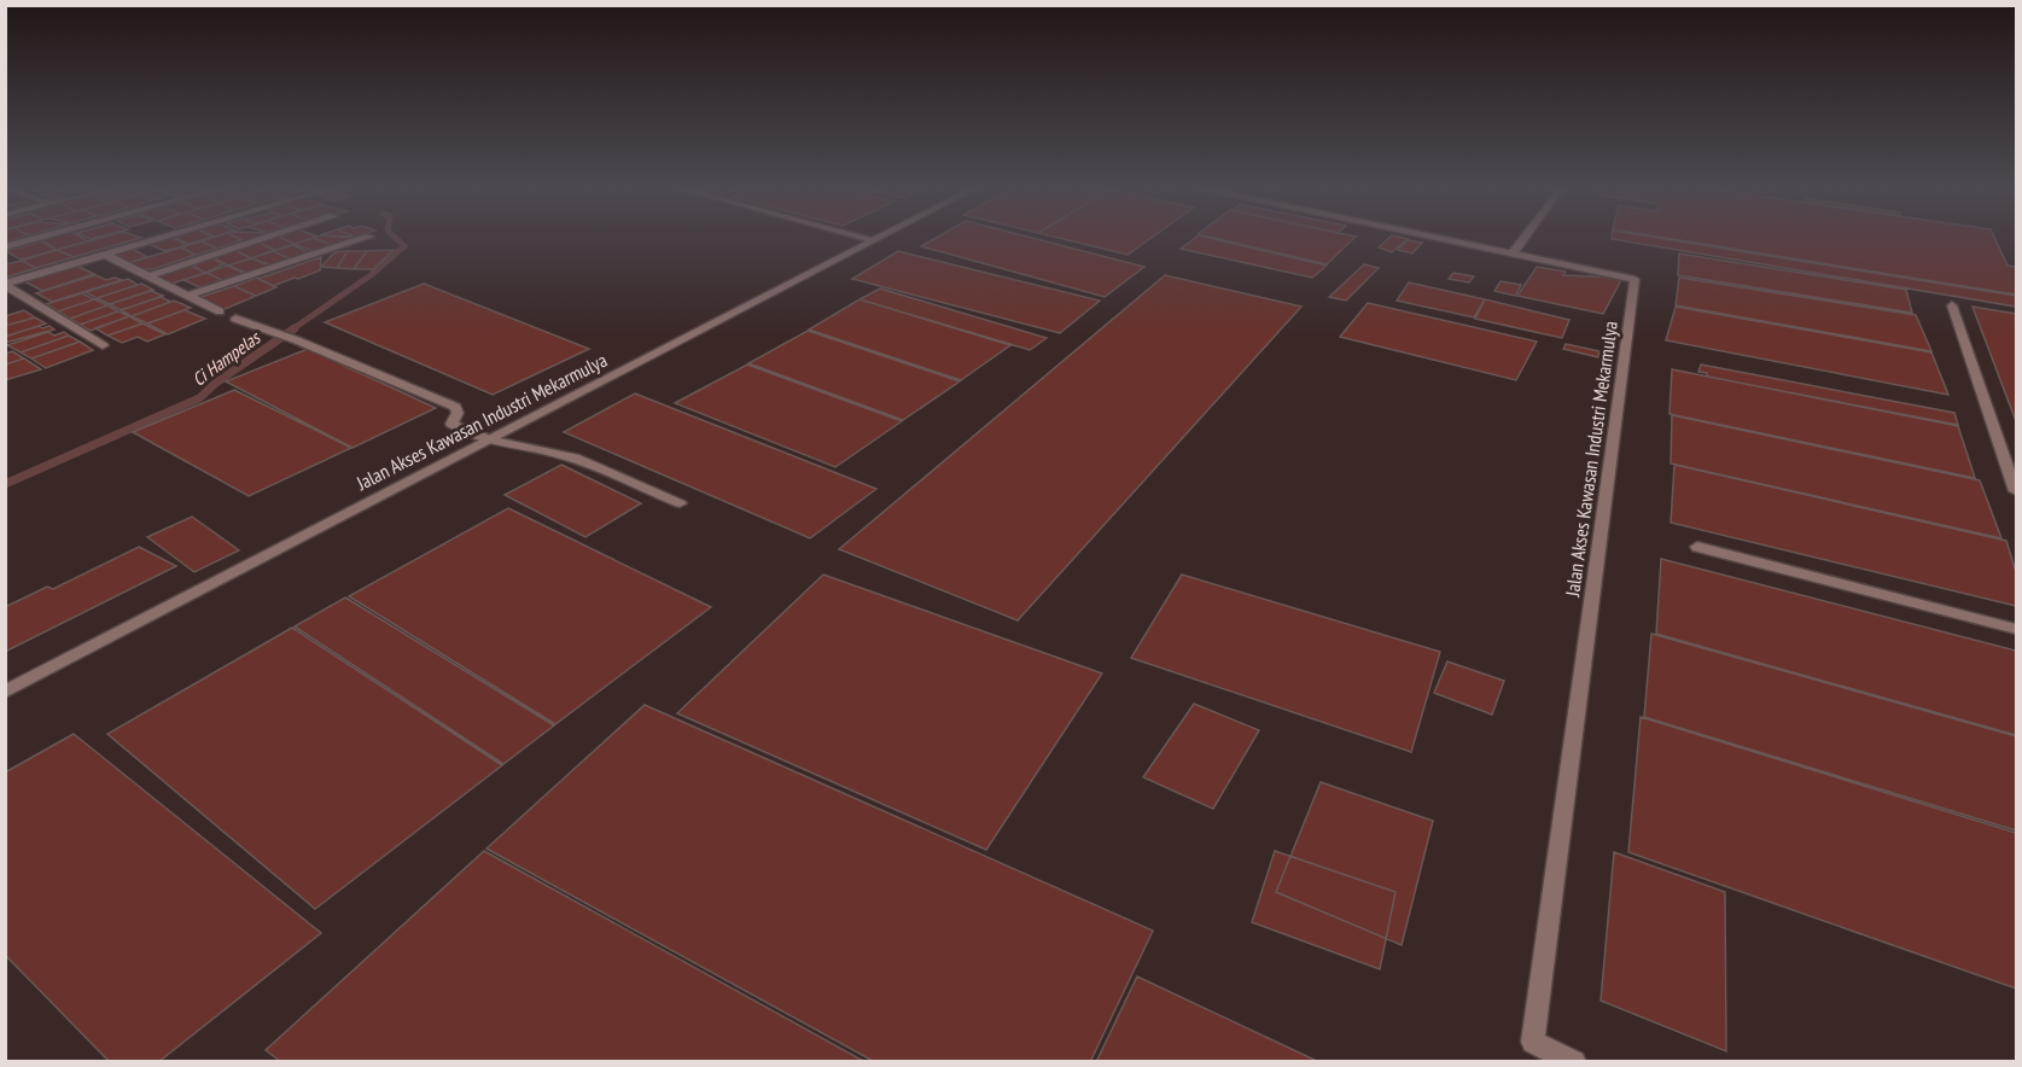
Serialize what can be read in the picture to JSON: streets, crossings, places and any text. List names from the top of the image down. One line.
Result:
{"streets":{"street":["Jalan Akses Kawasan Industri Mekarmulya"]},"water":["Ci Hampelas"]}
